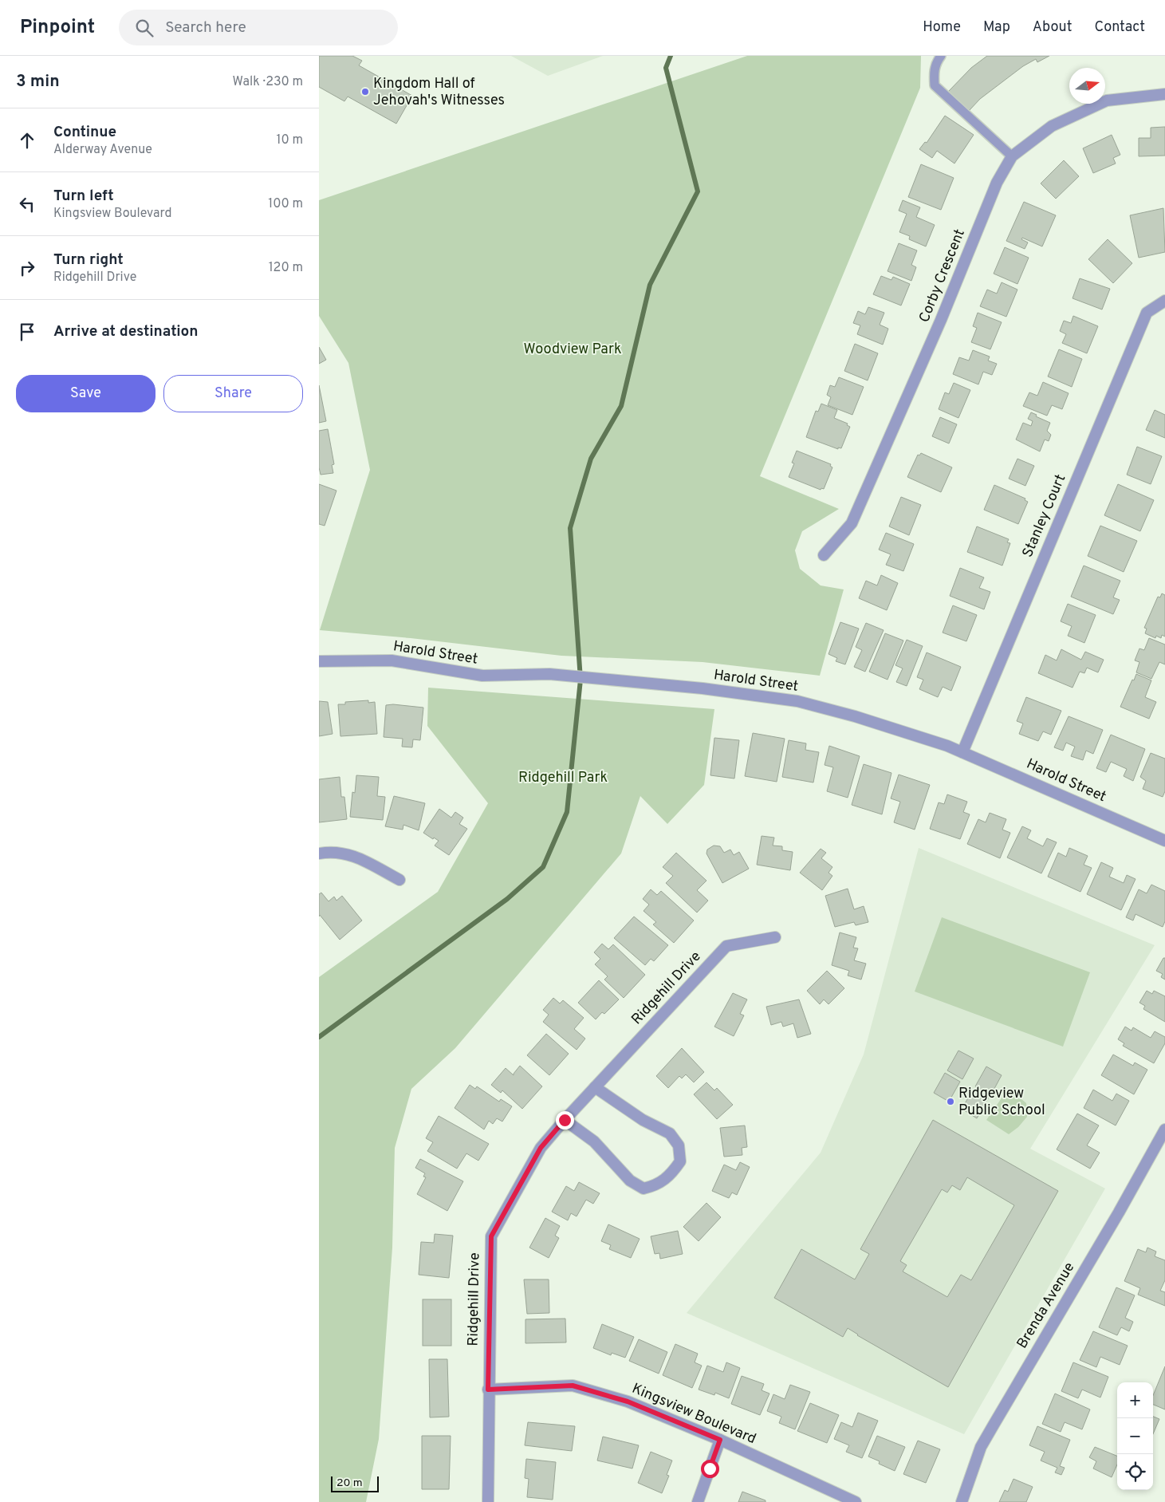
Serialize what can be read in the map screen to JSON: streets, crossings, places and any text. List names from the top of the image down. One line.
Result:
{"streets":{"street":["Corby Crescent","Stanley Court","Harold Street","Ridgehill Drive","Brenda Avenue","Kingsview Boulevard"]},"crossings":[["Stanley Court","Harold Street"],["Ridgehill Drive","Kingsview Boulevard"]],"parks":["Woodview Park","Ridgehill Park"],"places":["Kingdom Hall of Jehovah's Witnesses","Ridgeview Public School"],"scale_bar":"20 m","north":"right","page":{"header":"Pinpoint","search":"Search here","nav":["Home","Map","About","Contact"],"heading":["3 min","Walk · 230 m"],"list":[["Continue","Alderway Avenue","10 m"],["Turn left","Kingsview Boulevard","100 m"],["Turn right","Ridgehill Drive","120 m"],"Arrive at destination"],"buttons":["Save","Share"],"map_buttons":["+","−"],"scale":"20 m"}}
